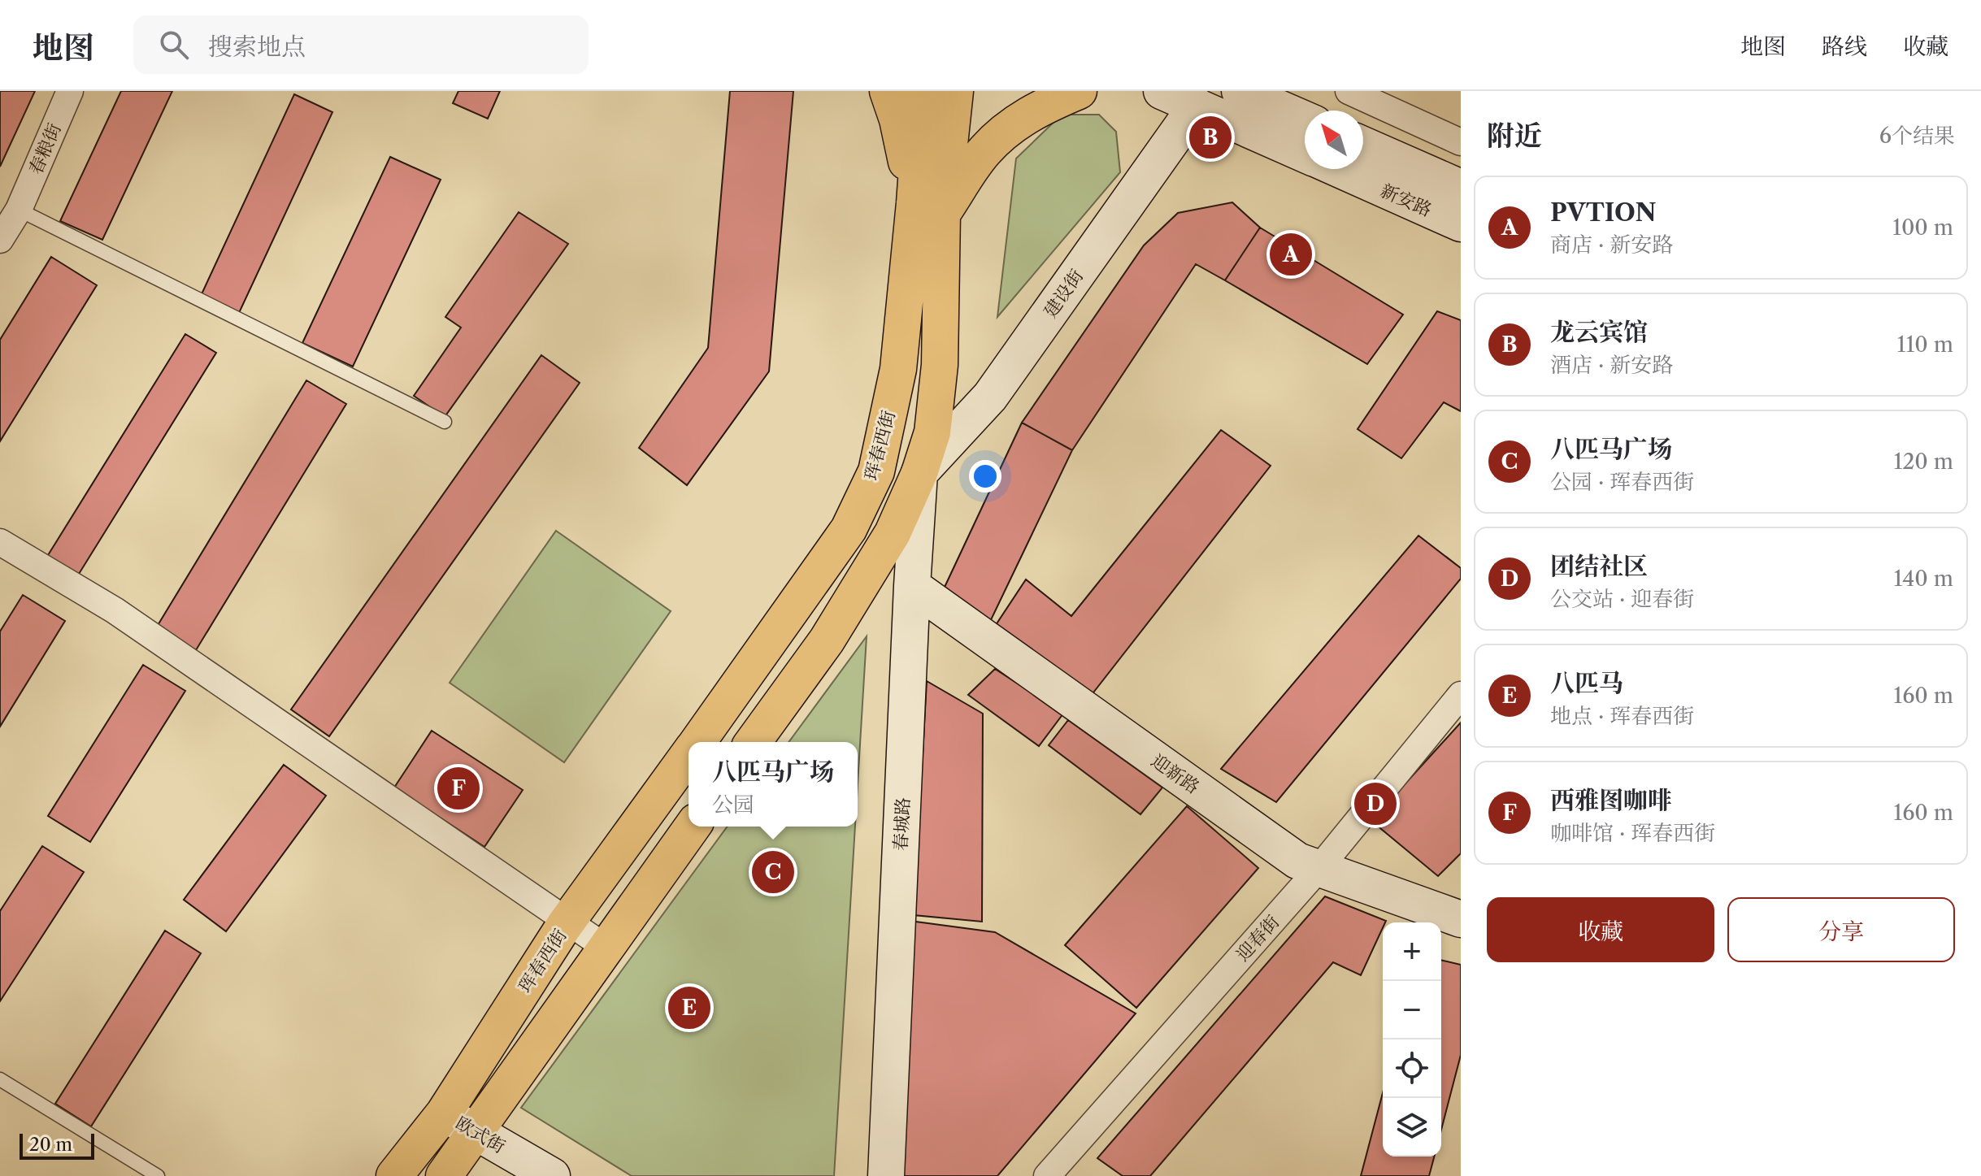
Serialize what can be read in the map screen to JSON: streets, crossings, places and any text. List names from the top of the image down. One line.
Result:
{"streets":{"main road":["珲春西街"],"street":["春粮街","新安路","建设街","迎新路","春城路","迎春街","欧式街"]},"crossings":[["新安路","建设街"],["建设街","珲春西街"],["建设街","春城路"],["珲春西街","春城路"],["珲春西街","欧式街"],["迎新路","春城路"],["迎新路","迎春街"]],"scale_bar":"20 m","north":"top left","page":{"header":"地图","search":"搜索地点","nav":["地图","路线","收藏"],"heading":["附近","6个结果"],"pins":["B","A","F","D","C","E"],"list":[{"mark":"A","name":"PVTION","note":"商店 · 新安路","value":"100 m"},{"mark":"B","name":"龙云宾馆","note":"酒店 · 新安路","value":"110 m"},{"mark":"C","name":"八匹马广场","note":"公园 · 珲春西街","value":"120 m"},{"mark":"D","name":"团结社区","note":"公交站 · 迎春街","value":"140 m"},{"mark":"E","name":"八匹马","note":"地点 · 珲春西街","value":"160 m"},{"mark":"F","name":"西雅图咖啡","note":"咖啡馆 · 珲春西街","value":"160 m"}],"popup":["八匹马广场","公园"],"buttons":["收藏","分享"],"map_buttons":["+","−"],"scale":"20 m"}}
